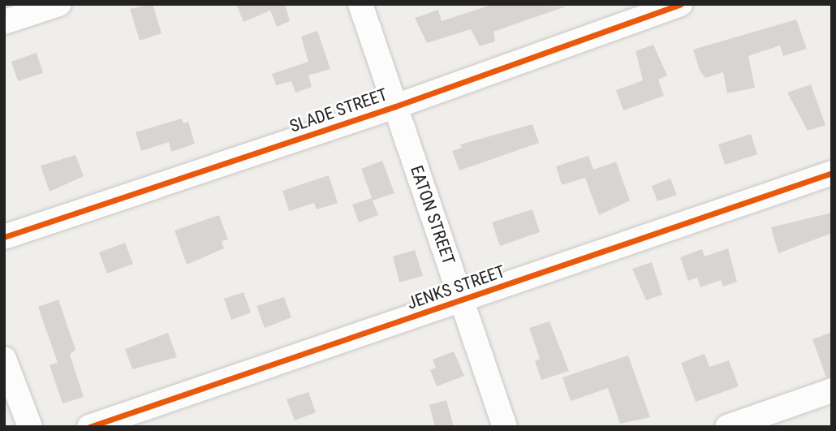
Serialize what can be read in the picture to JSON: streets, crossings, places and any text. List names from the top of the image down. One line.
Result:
{"streets":{"street":["SLADE STREET","EATON STREET","JENKS STREET"]},"crossings":[["SLADE STREET","EATON STREET"],["EATON STREET","JENKS STREET"]]}
